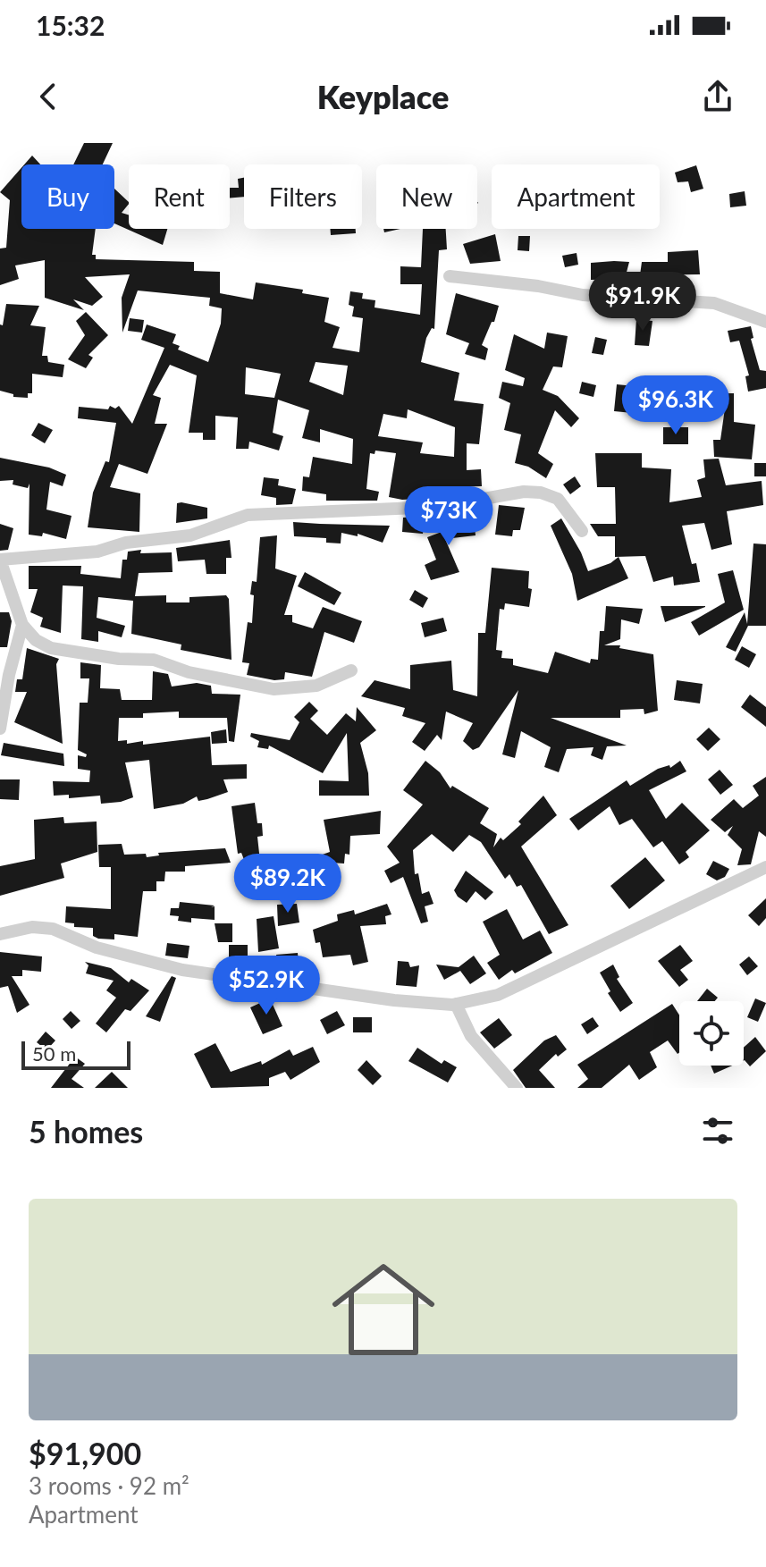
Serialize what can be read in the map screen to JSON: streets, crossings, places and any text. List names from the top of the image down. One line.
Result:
{"scale_bar":"50 m","page":{"status":"15:32","header":"Keyplace","chip":["Buy","Rent","Filters","New","Apartment"],"price":["$91.9K","$96.3K","$73K","$89.2K","$52.9K"],"scale":"50 m","heading":"5 homes","list":[{"name":"$91,900","note":"3 rooms · 92 m² · Apartment"}]}}
